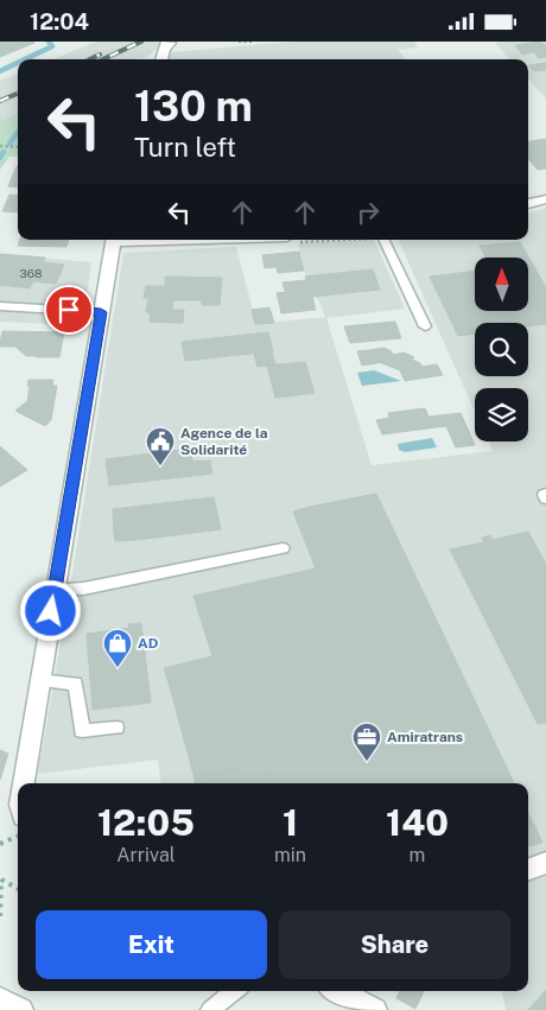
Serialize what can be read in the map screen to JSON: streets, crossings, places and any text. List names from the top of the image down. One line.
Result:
{"places":{"public building":["Agence de la Solidarité"],"shop":["AD"],"office":["Amiratrans"]},"house_numbers":["368"],"north":"top","page":{"status":"12:04","turn":["130 m","Turn left"],"eta":["12:05","Arrival","1","min","140","m"],"buttons":["Exit","Share"]}}
